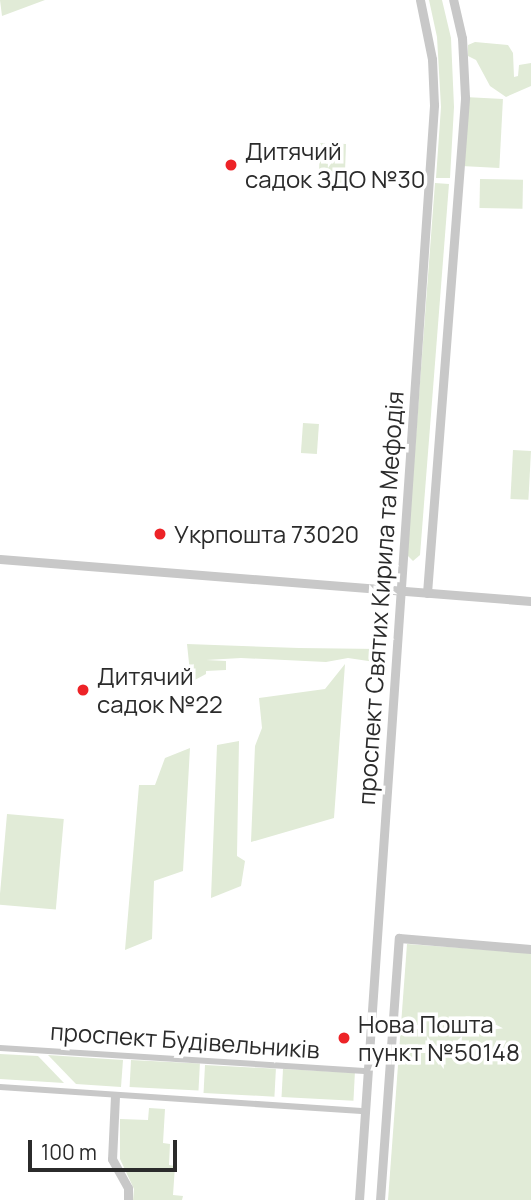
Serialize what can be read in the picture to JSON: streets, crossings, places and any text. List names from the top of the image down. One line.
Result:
{"streets":{"street":["проспект Святих Кирила та Мефодія","проспект Будівельників"]},"crossings":[["проспект Святих Кирила та Мефодія","проспект Будівельників"]],"places":["Дитячий садок ЗДО №30","Укрпошта 73020","Дитячий садок №22","Нова Пошта пункт №50148"],"scale_bar":"100 m"}
